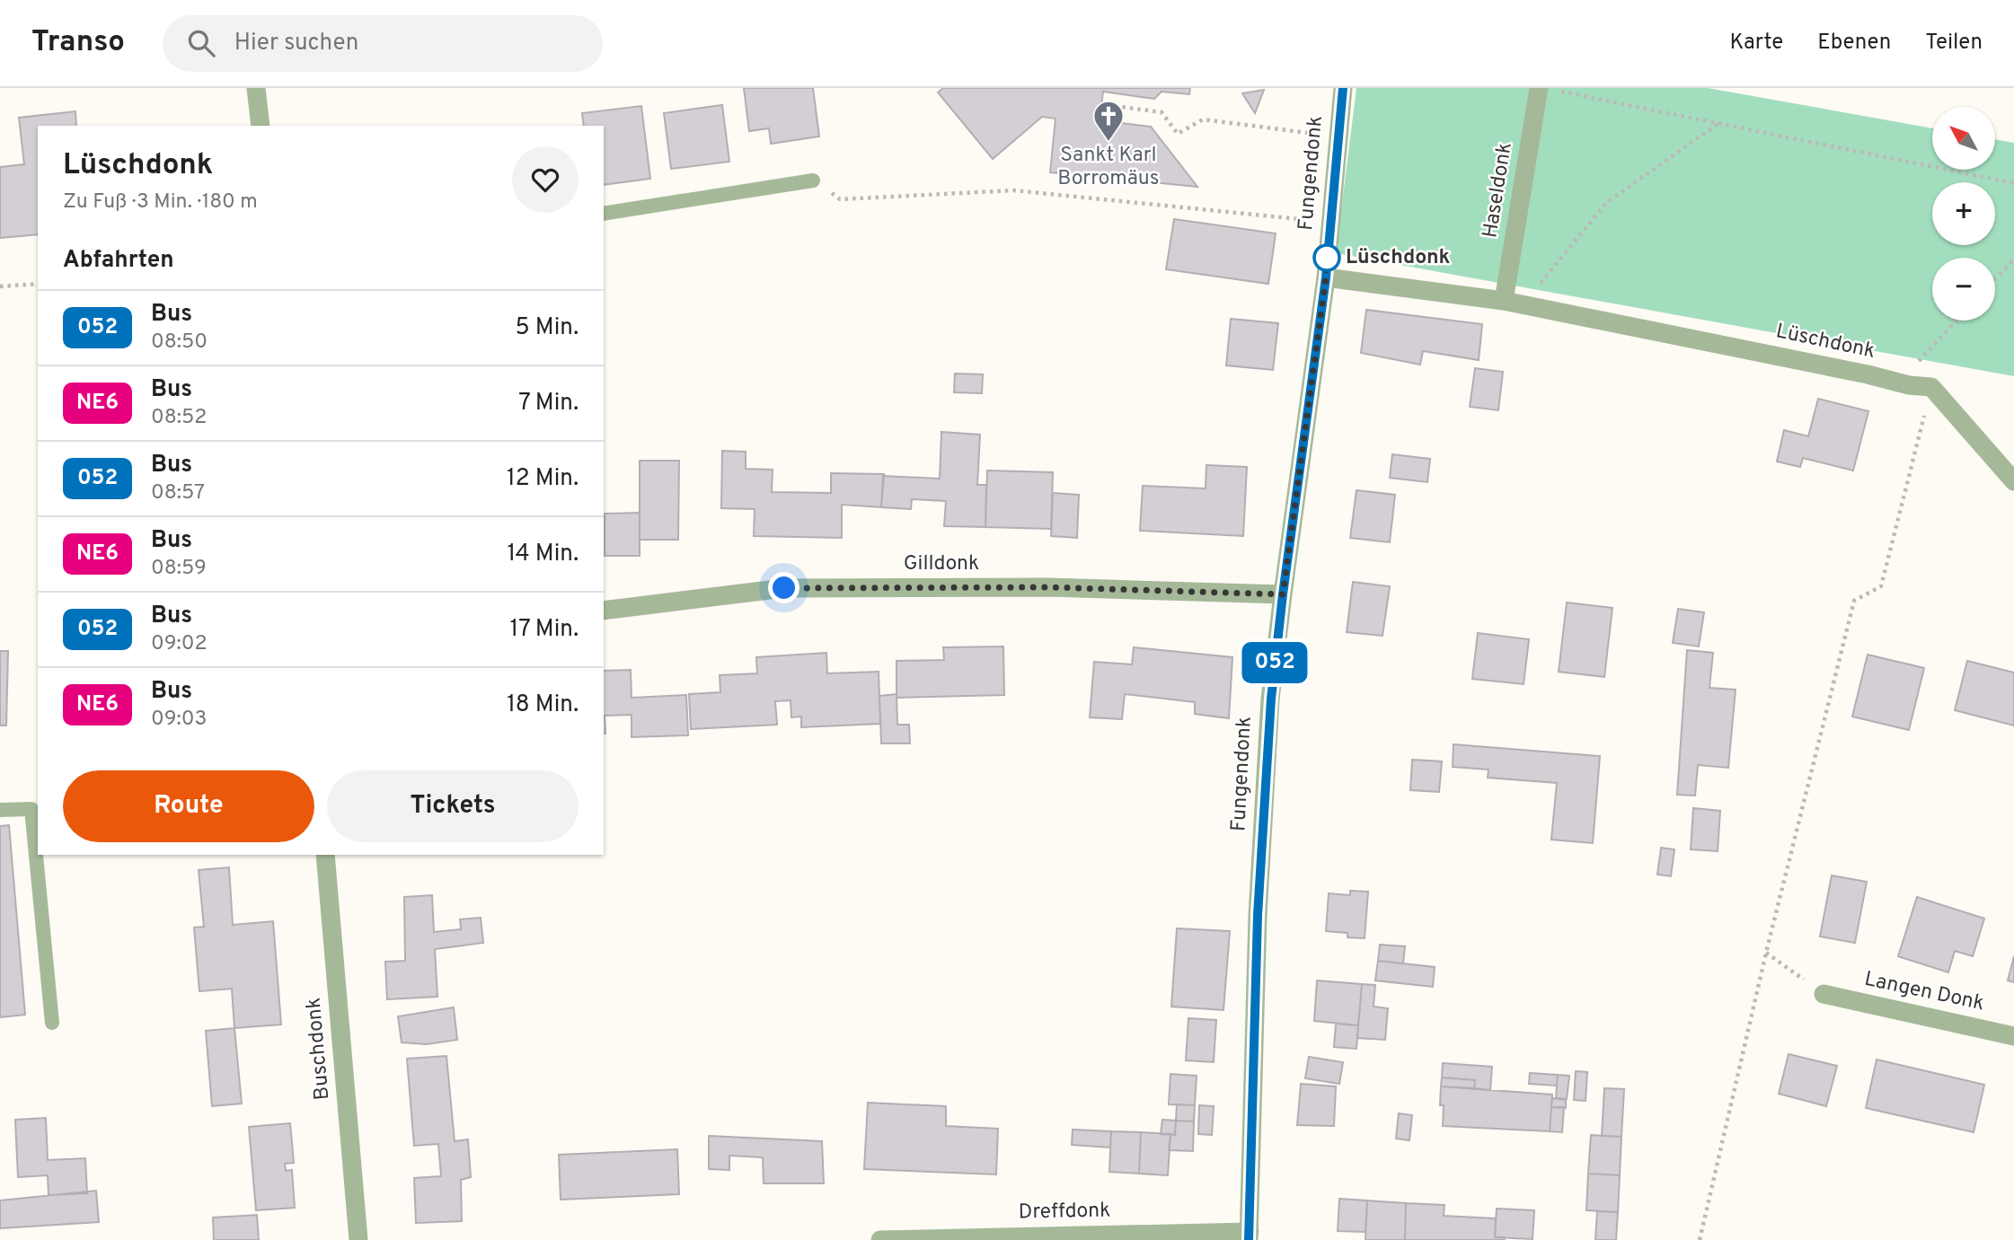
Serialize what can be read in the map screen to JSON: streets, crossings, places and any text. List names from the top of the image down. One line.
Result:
{"streets":{"street":["Fungendonk","Haseldonk","Lüschdonk","Gilldonk","Langen Donk","Buschdonk","Dreffdonk"]},"crossings":[["Fungendonk","Lüschdonk"],["Fungendonk","Gilldonk"],["Fungendonk","Dreffdonk"],["Haseldonk","Lüschdonk"]],"places":{"church":["Sankt Karl Borromäus"],"other":["Lüschdonk"]},"lines":["bus line 052"],"north":"top left","page":{"header":"Transo","search":"Hier suchen","nav":["Karte","Ebenen","Teilen"],"on_map":"052","map_buttons":["+","−"],"heading":[["Lüschdonk","Zu Fuß · 3 Min. · 180 m"],"Abfahrten"],"list":[{"mark":"052","name":"Bus","note":"08:50","value":"5 Min."},{"mark":"NE6","name":"Bus","note":"08:52","value":"7 Min."},{"mark":"052","name":"Bus","note":"08:57","value":"12 Min."},{"mark":"NE6","name":"Bus","note":"08:59","value":"14 Min."},{"mark":"052","name":"Bus","note":"09:02","value":"17 Min."},{"mark":"NE6","name":"Bus","note":"09:03","value":"18 Min."}],"buttons":["Route","Tickets"]}}
